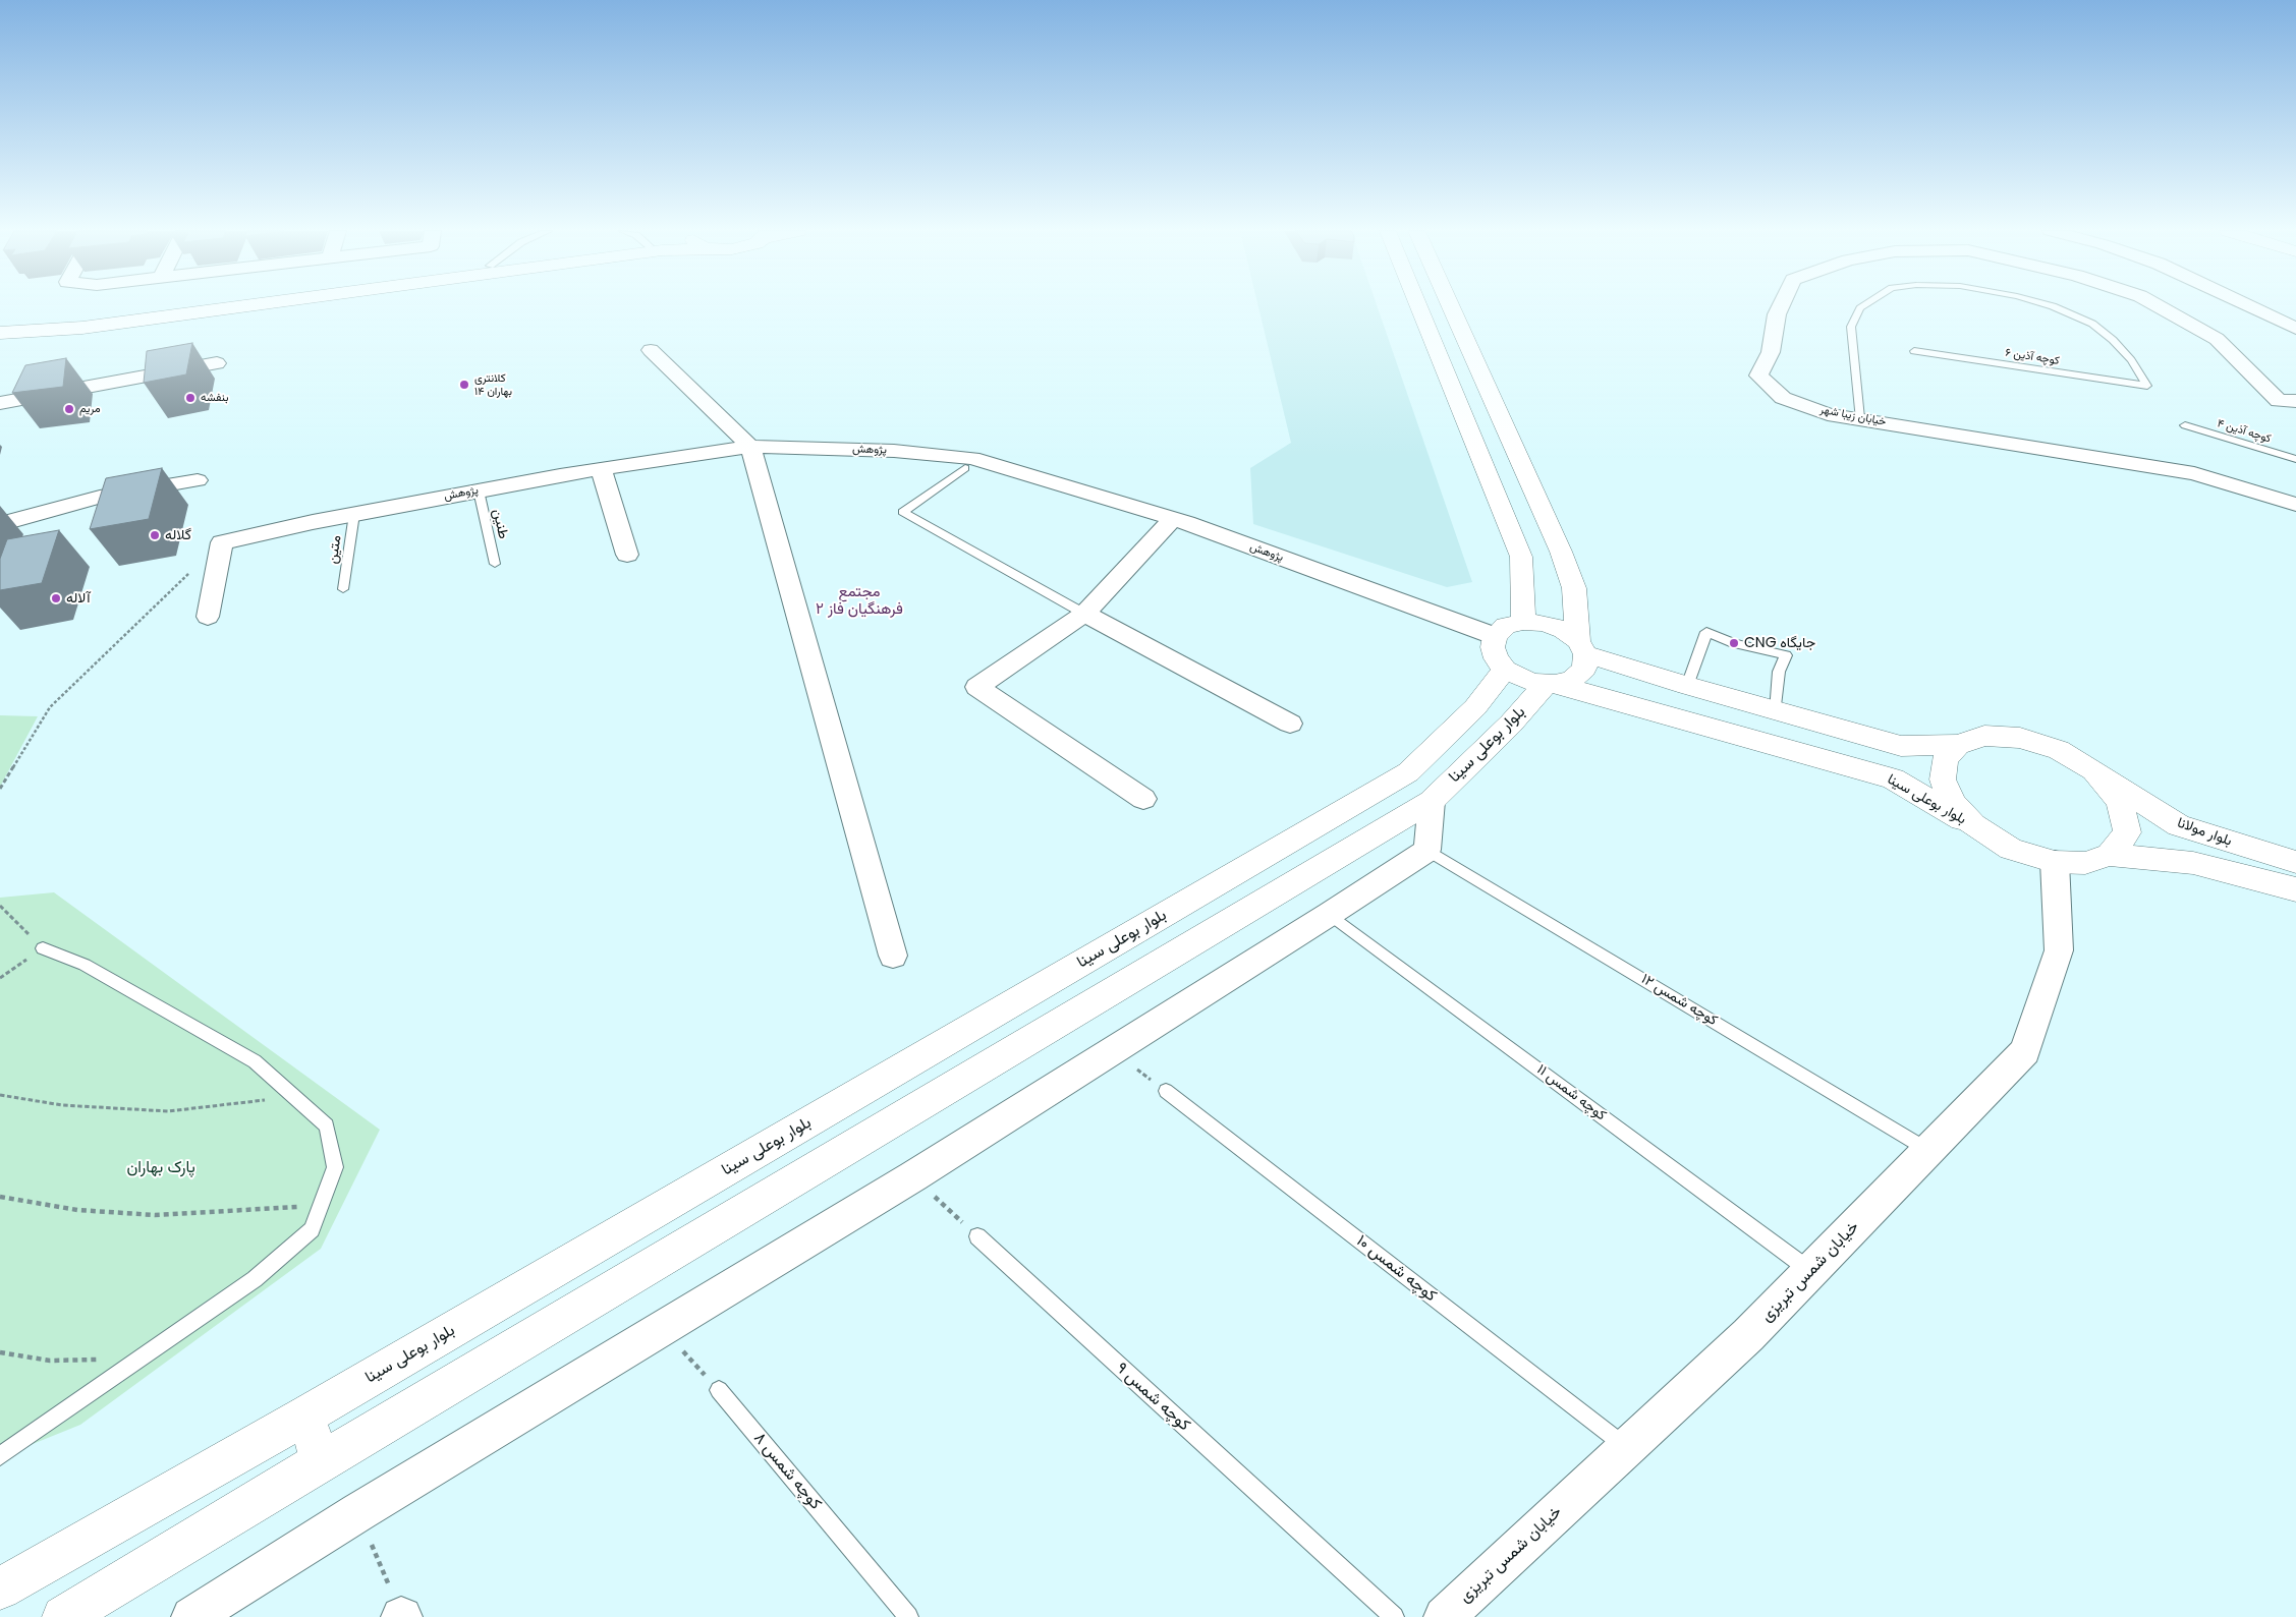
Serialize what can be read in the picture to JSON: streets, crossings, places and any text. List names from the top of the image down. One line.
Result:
{"streets":{"street":["خیابان زیبا شهر","پژوهش","بلوار بوعلی سینا","بلوار مولانا","خیابان شمس تبریزی"],"lane":["کوچه آذین ۶","کوچه آذین ۴","طنین","متین","کوچه شمس ۱۲","کوچه شمس ۱۱","کوچه شمس ۱۰","کوچه شمس ۹","کوچه شمس ۸"]},"crossings":[["کوچه آذین ۶","خیابان زیبا شهر"],["پژوهش","طنین"],["پژوهش","متین"],["پژوهش","بلوار بوعلی سینا"],["بلوار بوعلی سینا","بلوار مولانا"],["بلوار بوعلی سینا","خیابان شمس تبریزی"],["بلوار مولانا","خیابان شمس تبریزی"],["کوچه شمس ۱۲","خیابان شمس تبریزی"],["کوچه شمس ۱۱","خیابان شمس تبریزی"],["کوچه شمس ۱۰","خیابان شمس تبریزی"]],"districts":["مجتمع فرهنگیان فاز ۲"],"parks":["پارک بهاران"],"places":["کلانتری ۱۴ بهاران","بنفشه","مریم","گلاله","آلاله","CNG جایگاه"]}
